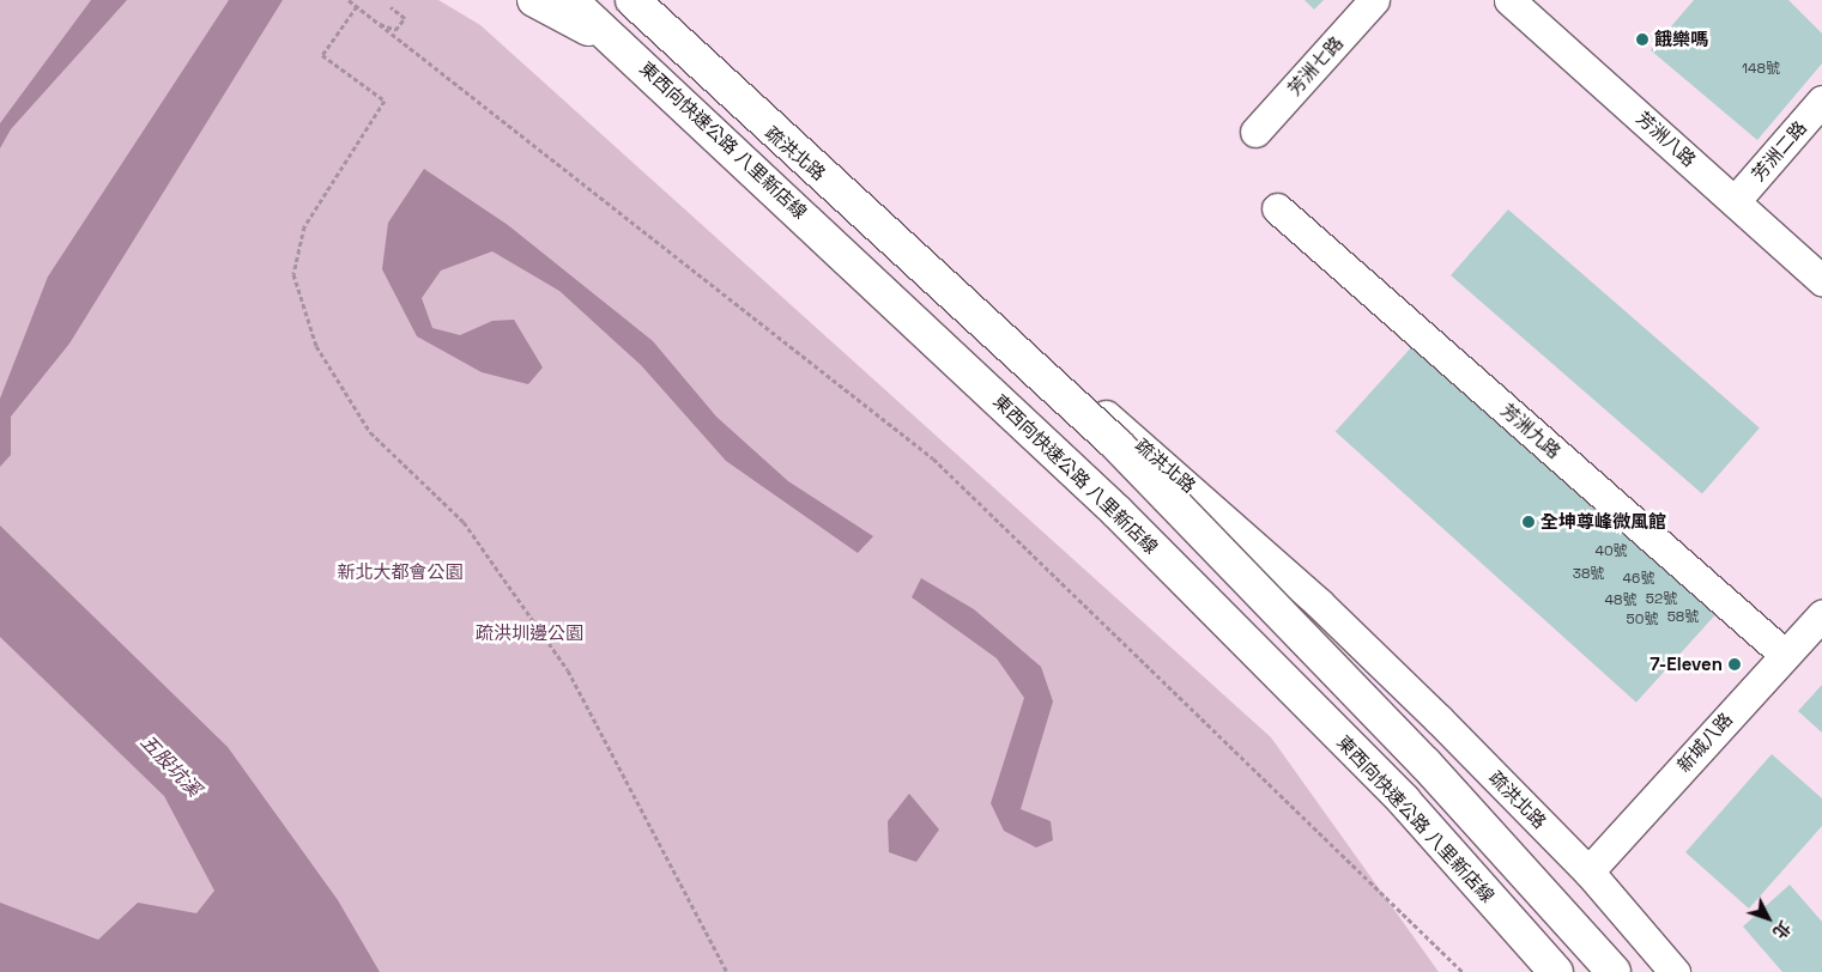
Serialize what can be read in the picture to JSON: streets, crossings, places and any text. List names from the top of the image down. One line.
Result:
{"streets":{"highway":["東西向快速公路 八里新店線"],"street":["芳洲七路","芳洲八路","芳洲二路","疏洪北路","芳洲九路","新城八路"]},"crossings":[["芳洲八路","芳洲二路"],["疏洪北路","新城八路"],["芳洲九路","新城八路"]],"water":["五股坑溪"],"parks":["新北大都會公園","疏洪圳邊公園"],"places":["餓樂嗎","全坤尊峰微風館","7-Eleven"],"house_numbers":["148號","40號","38號","46號","52號","48號","58號","50號"],"north":"bottom right"}
